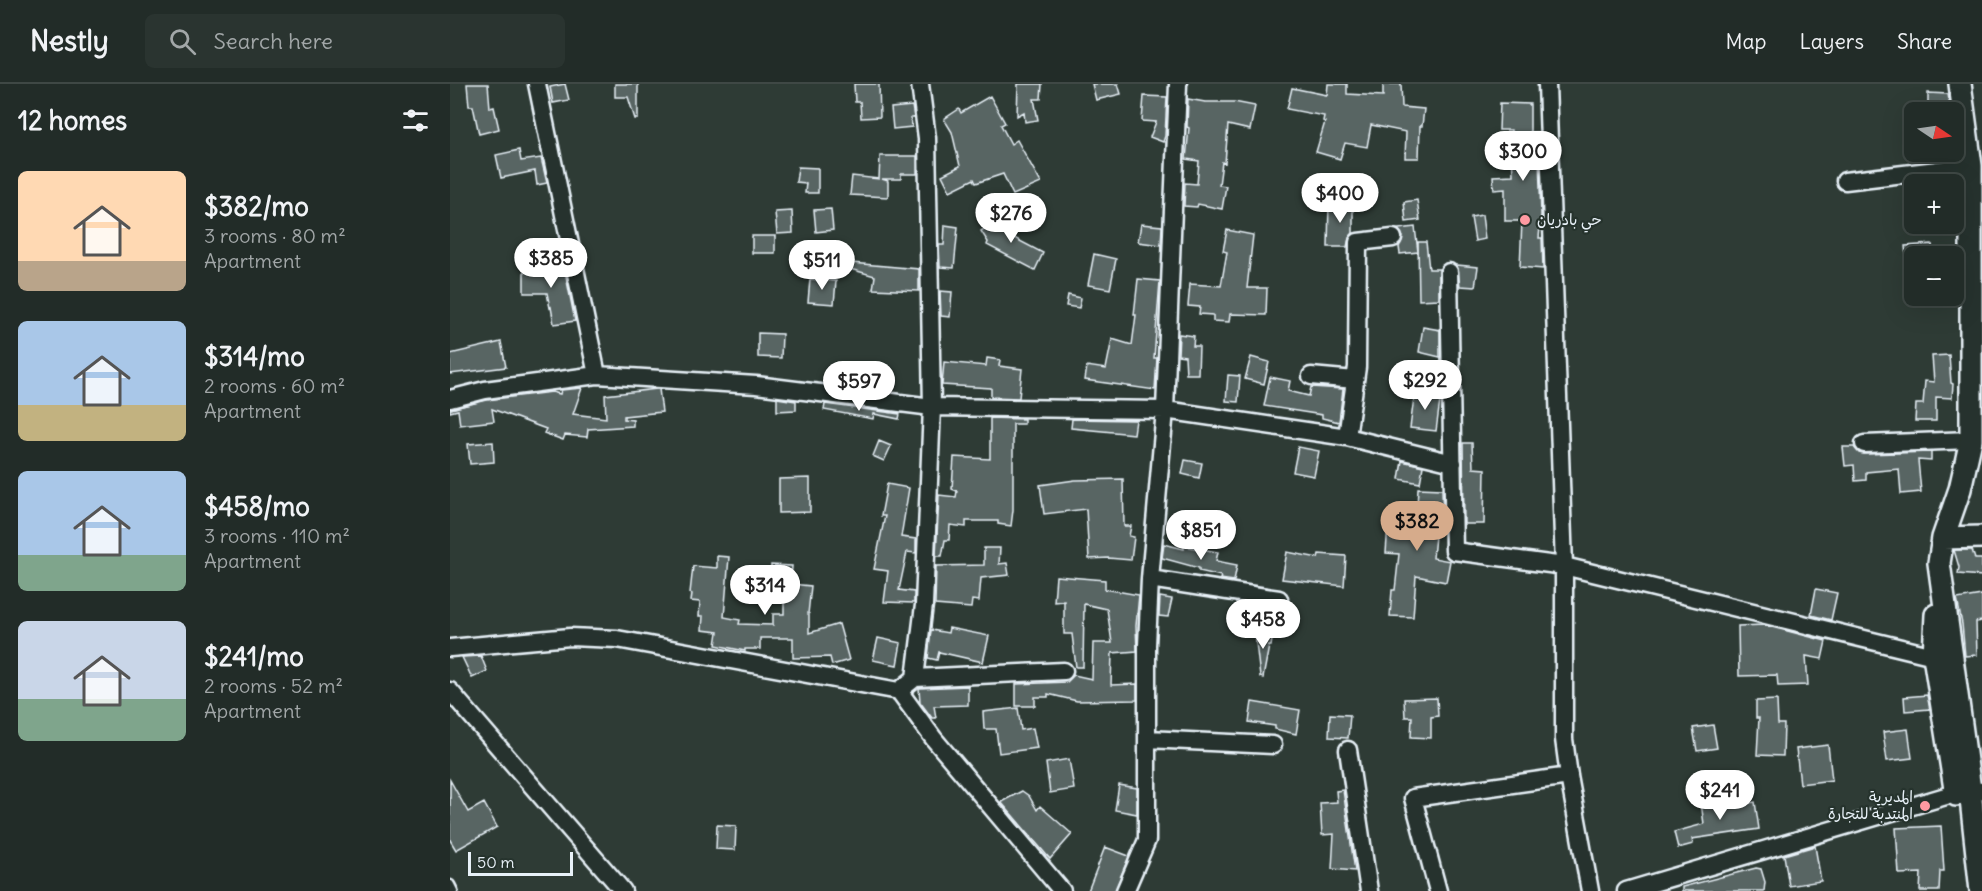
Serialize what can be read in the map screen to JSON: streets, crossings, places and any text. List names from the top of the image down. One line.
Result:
{"places":["حي بادريان","المديرية المنتدبة للتجارة"],"scale_bar":"50 m","north":"right","page":{"header":"Nestly","search":"Search here","nav":["Map","Layers","Share"],"heading":"12 homes","map_buttons":["+","−"],"price":["$300","$400","$276","$385","$511","$292","$597","$382","$851","$314","$458","$241"],"list":[{"name":"$382/mo","note":"3 rooms · 80 m² · Apartment"},{"name":"$314/mo","note":"2 rooms · 60 m² · Apartment"},{"name":"$458/mo","note":"3 rooms · 110 m² · Apartment"},{"name":"$241/mo","note":"2 rooms · 52 m² · Apartment"}],"scale":"50 m"}}
